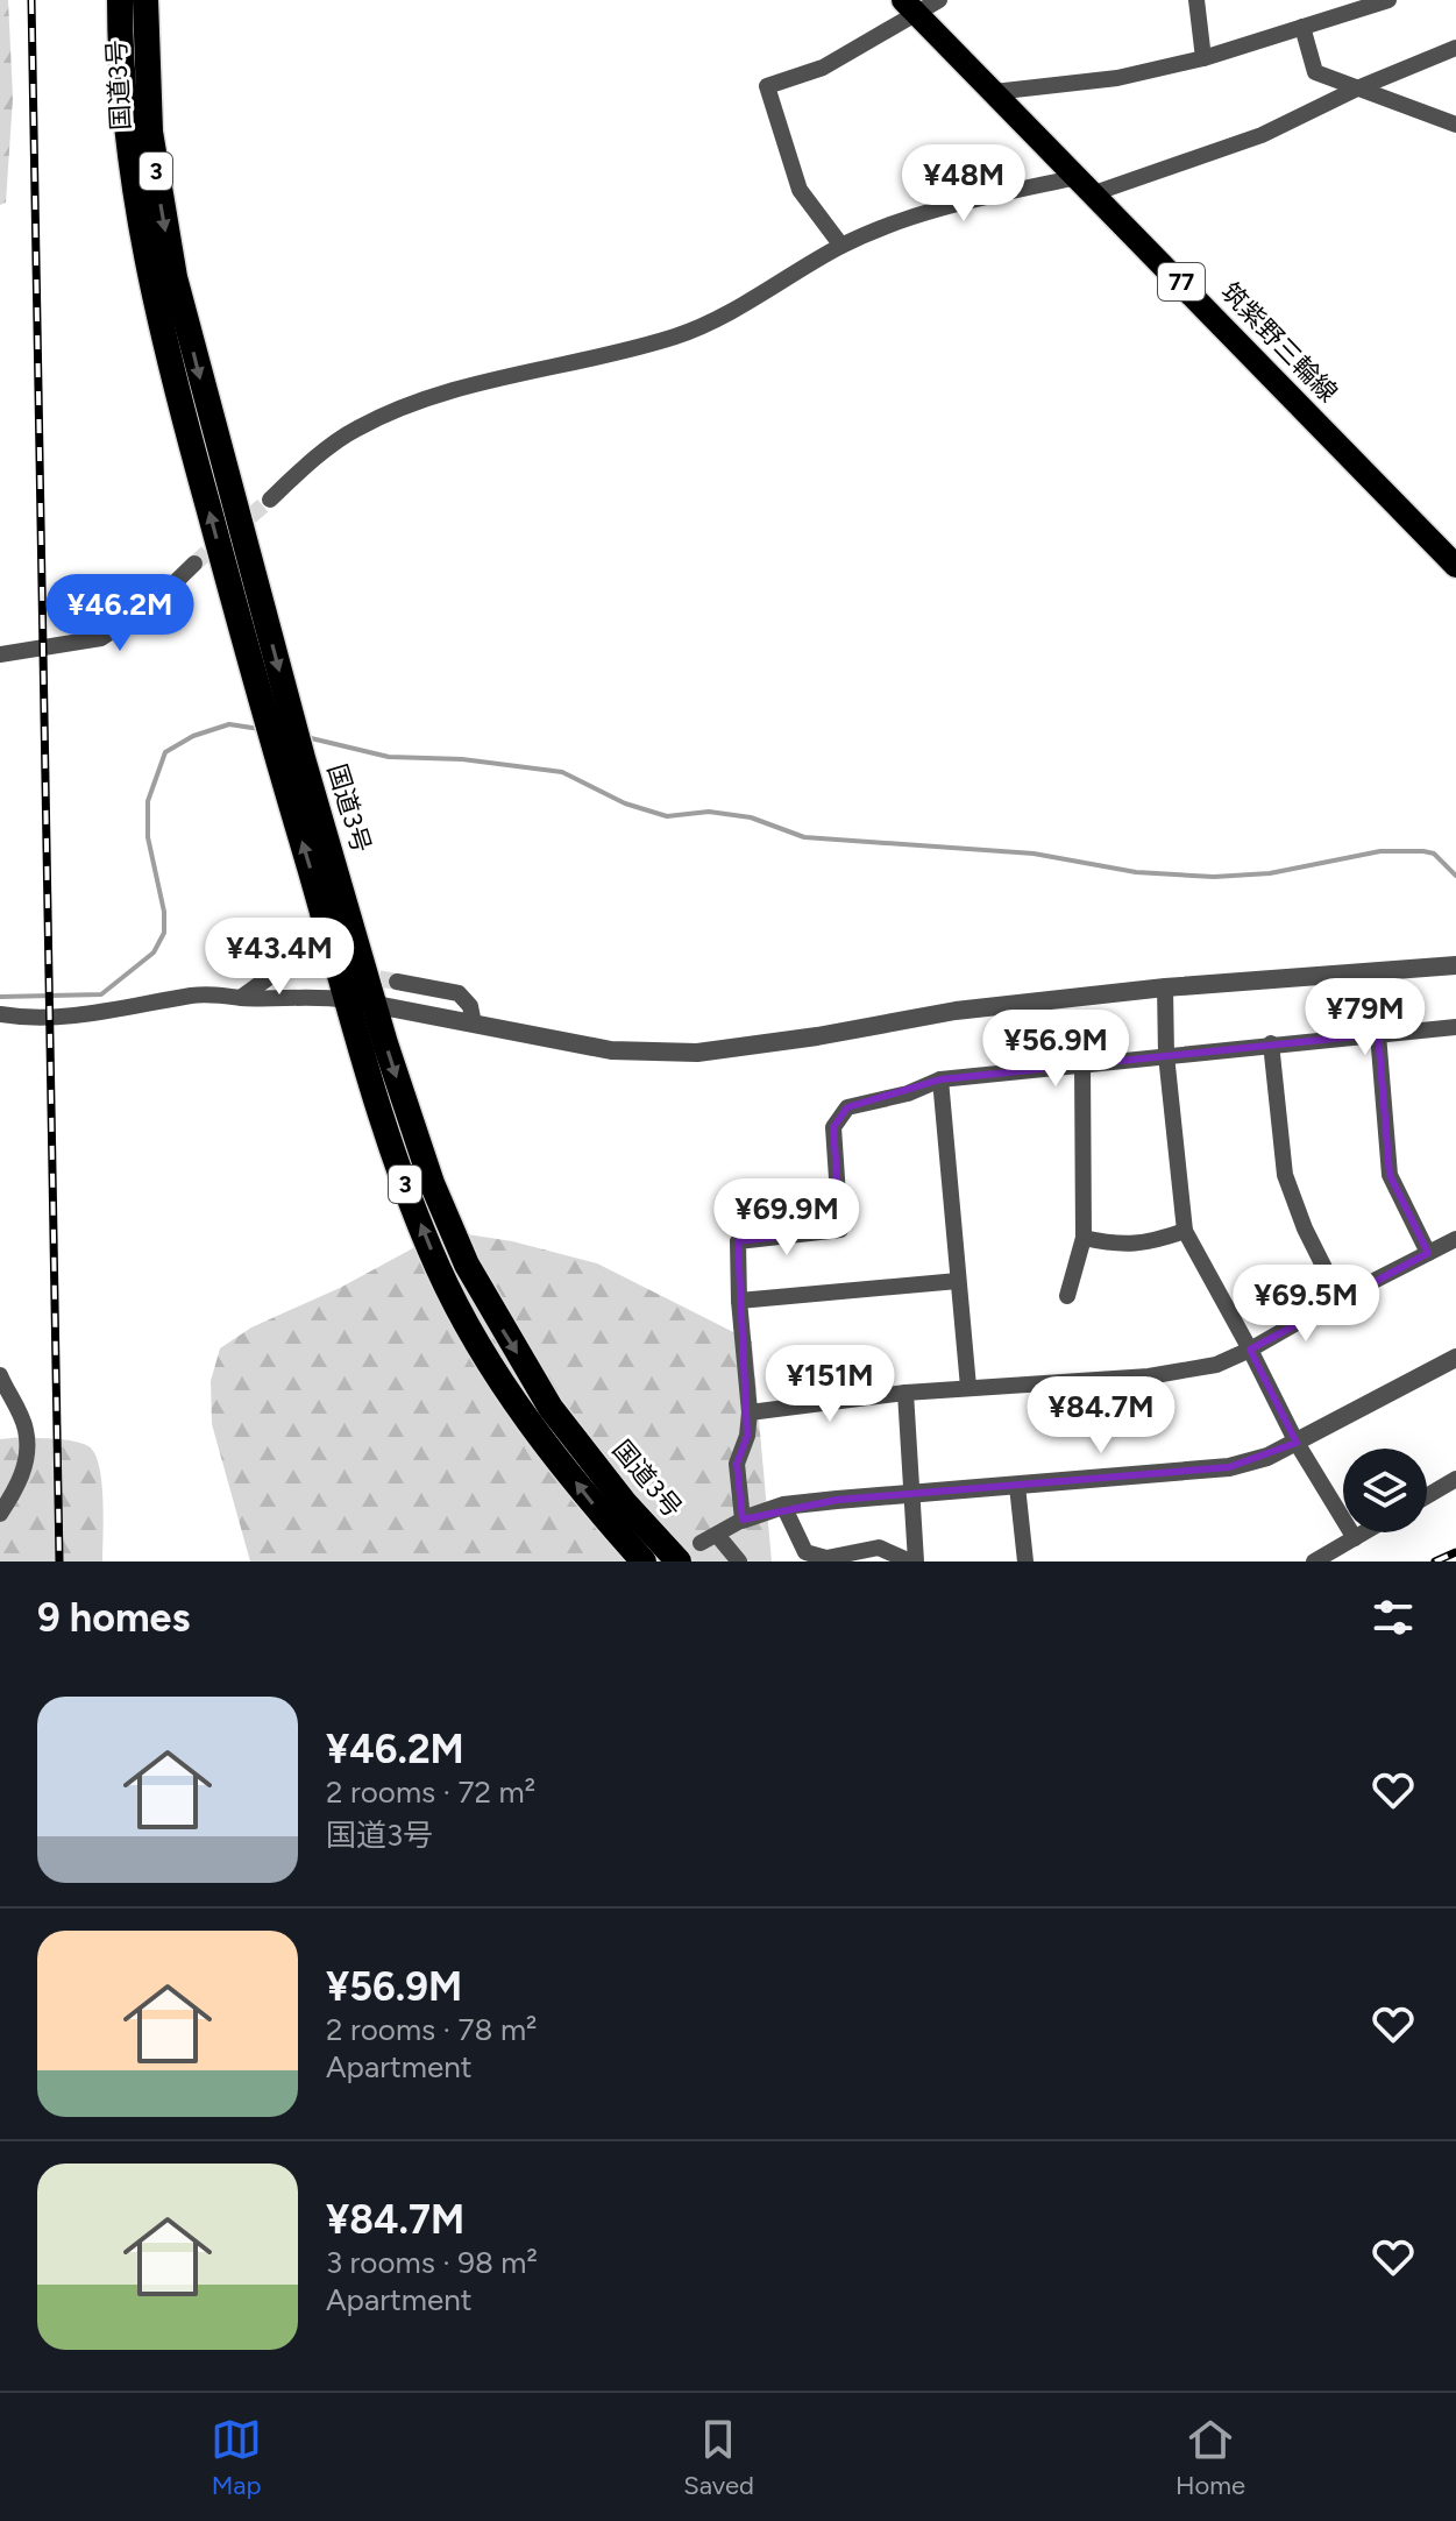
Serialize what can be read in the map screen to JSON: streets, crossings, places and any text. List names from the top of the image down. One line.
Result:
{"streets":{"highway":["国道3号","3"],"main road":["77","筑紫野三輪線"]},"page":{"price":["¥48M","¥46.2M","¥43.4M","¥79M","¥56.9M","¥69.9M","¥69.5M","¥151M","¥84.7M"],"heading":"9 homes","list":[{"name":"¥46.2M","note":"2 rooms · 72 m² · 国道3号"},{"name":"¥56.9M","note":"2 rooms · 78 m² · Apartment"},{"name":"¥84.7M","note":"3 rooms · 98 m² · Apartment"}],"tabs":["Map","Saved","Home"]}}
